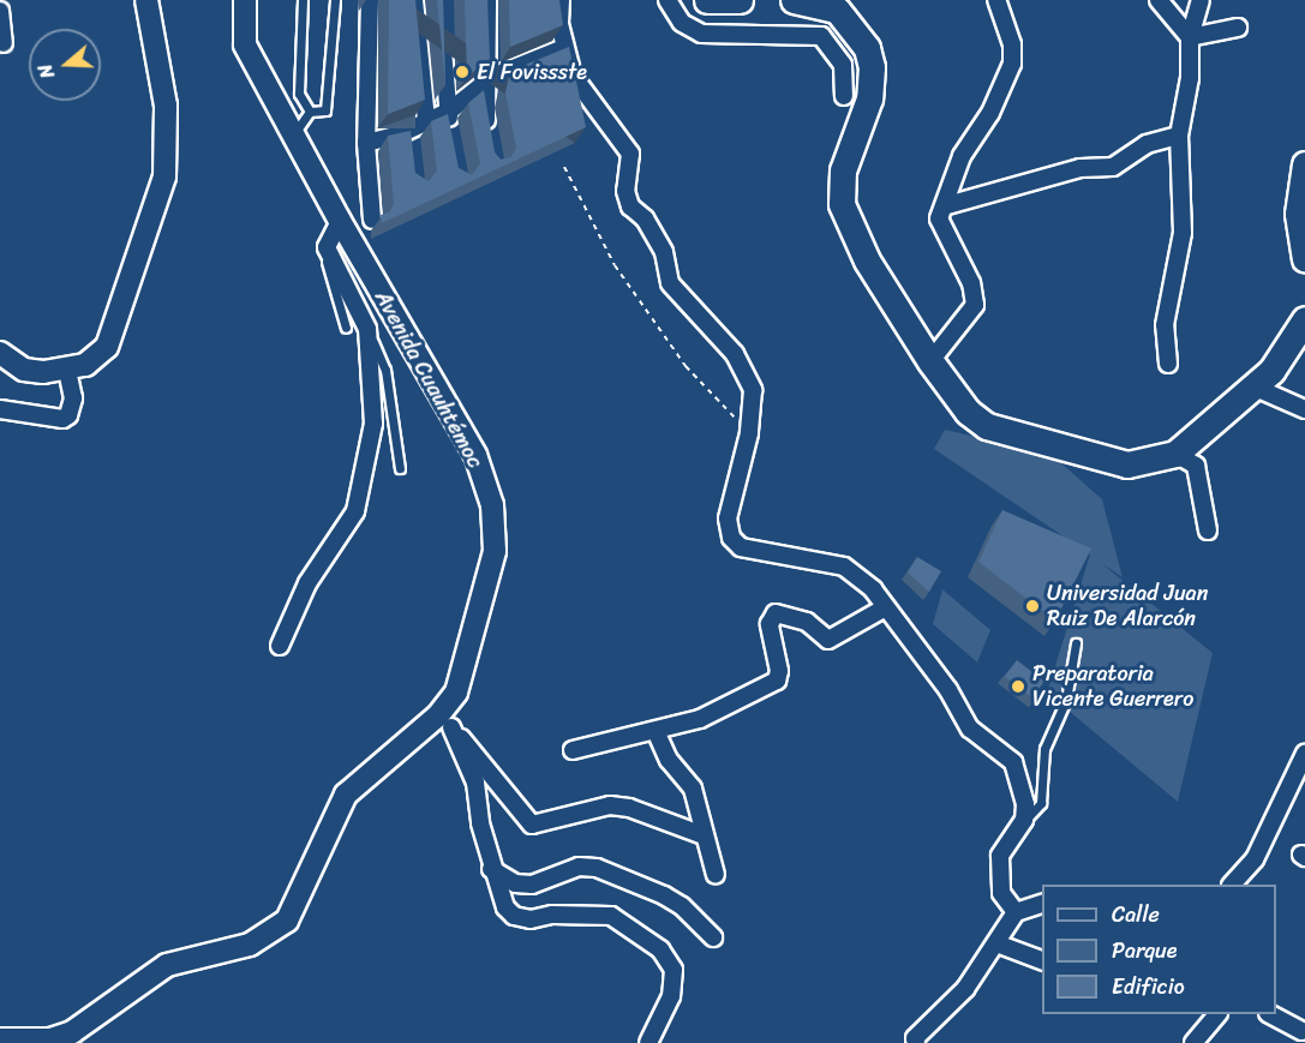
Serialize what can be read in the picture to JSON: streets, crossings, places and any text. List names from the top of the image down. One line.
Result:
{"streets":{"main road":["Avenida Cuauhtémoc"]},"places":["El Fovissste","Universidad Juan Ruiz De Alarcón","Preparatoria Vicente Guerrero"],"legend":["Calle","Parque","Edificio"],"north":"left"}
